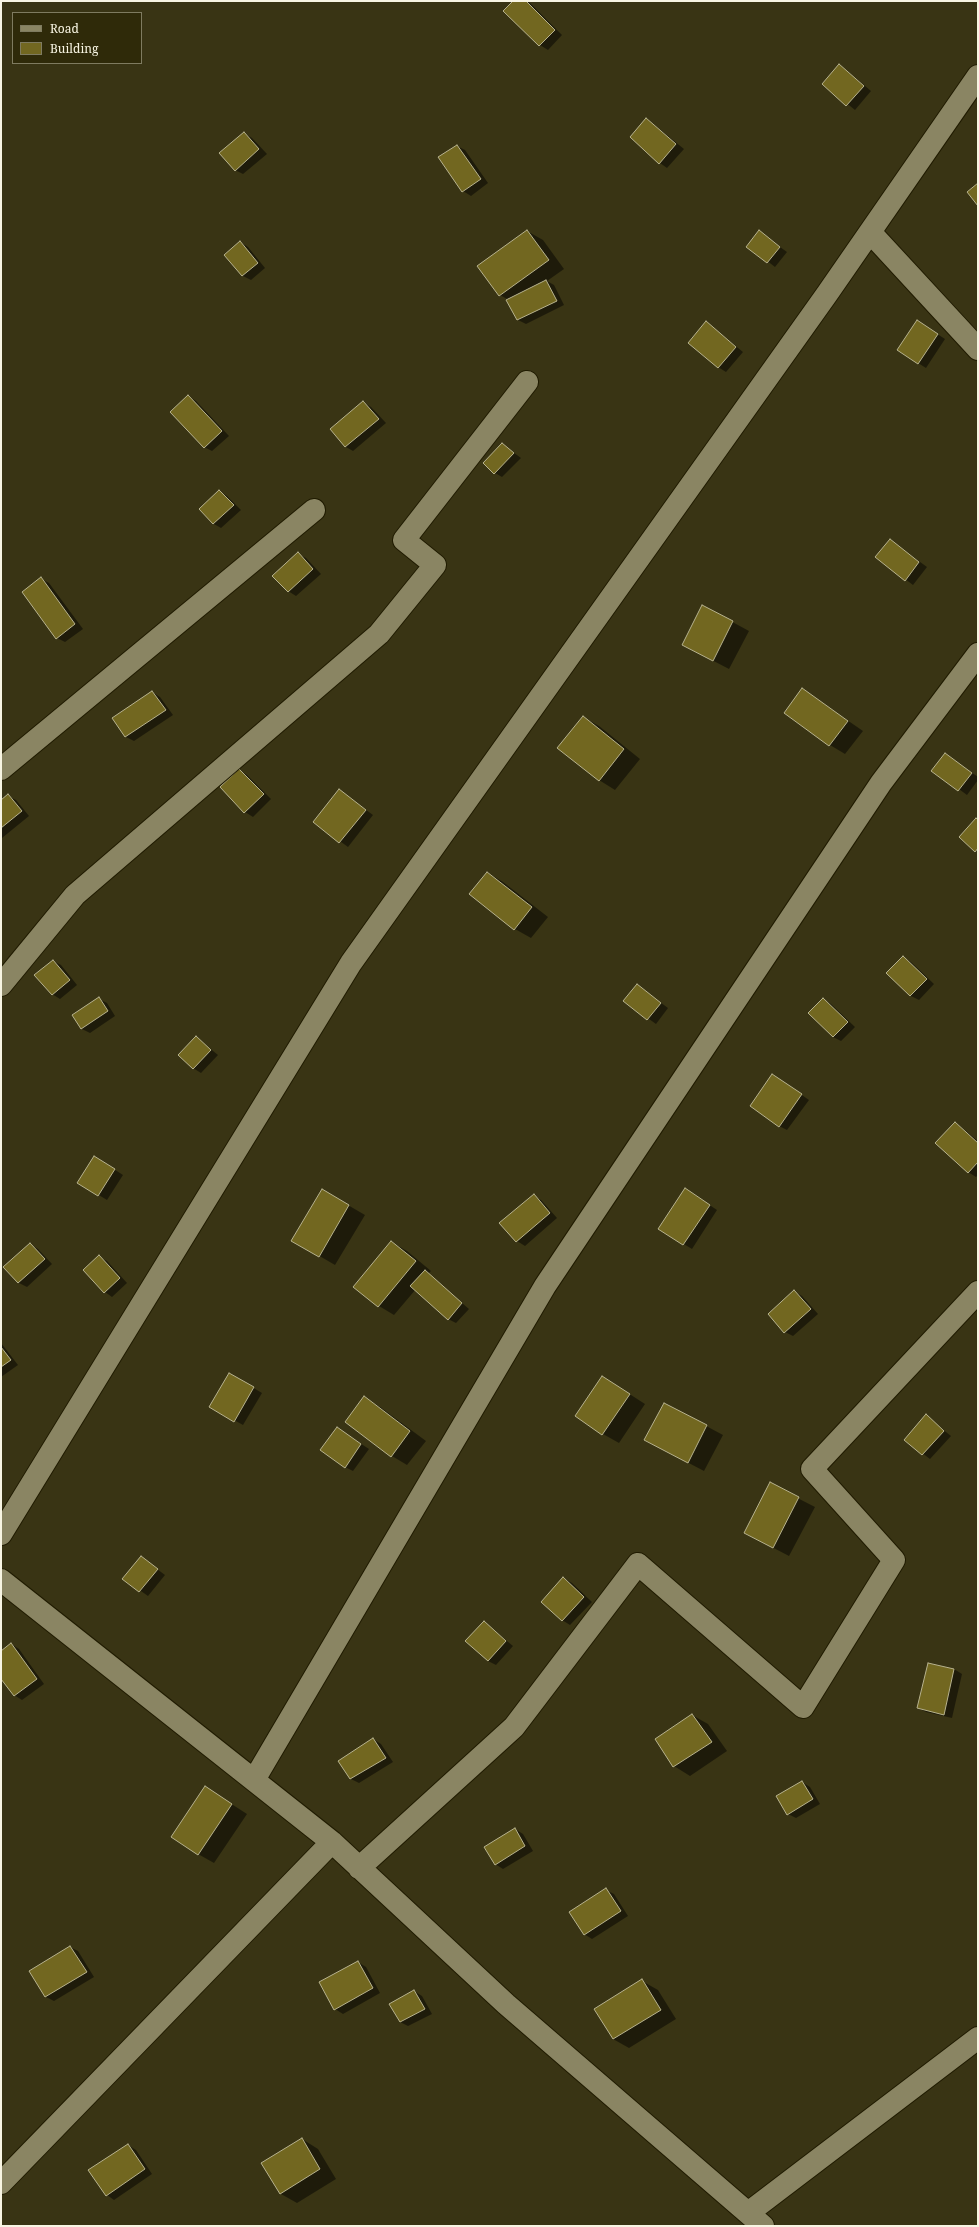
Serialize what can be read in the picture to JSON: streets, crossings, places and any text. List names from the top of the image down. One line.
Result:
{"legend":["Road","Building"]}
